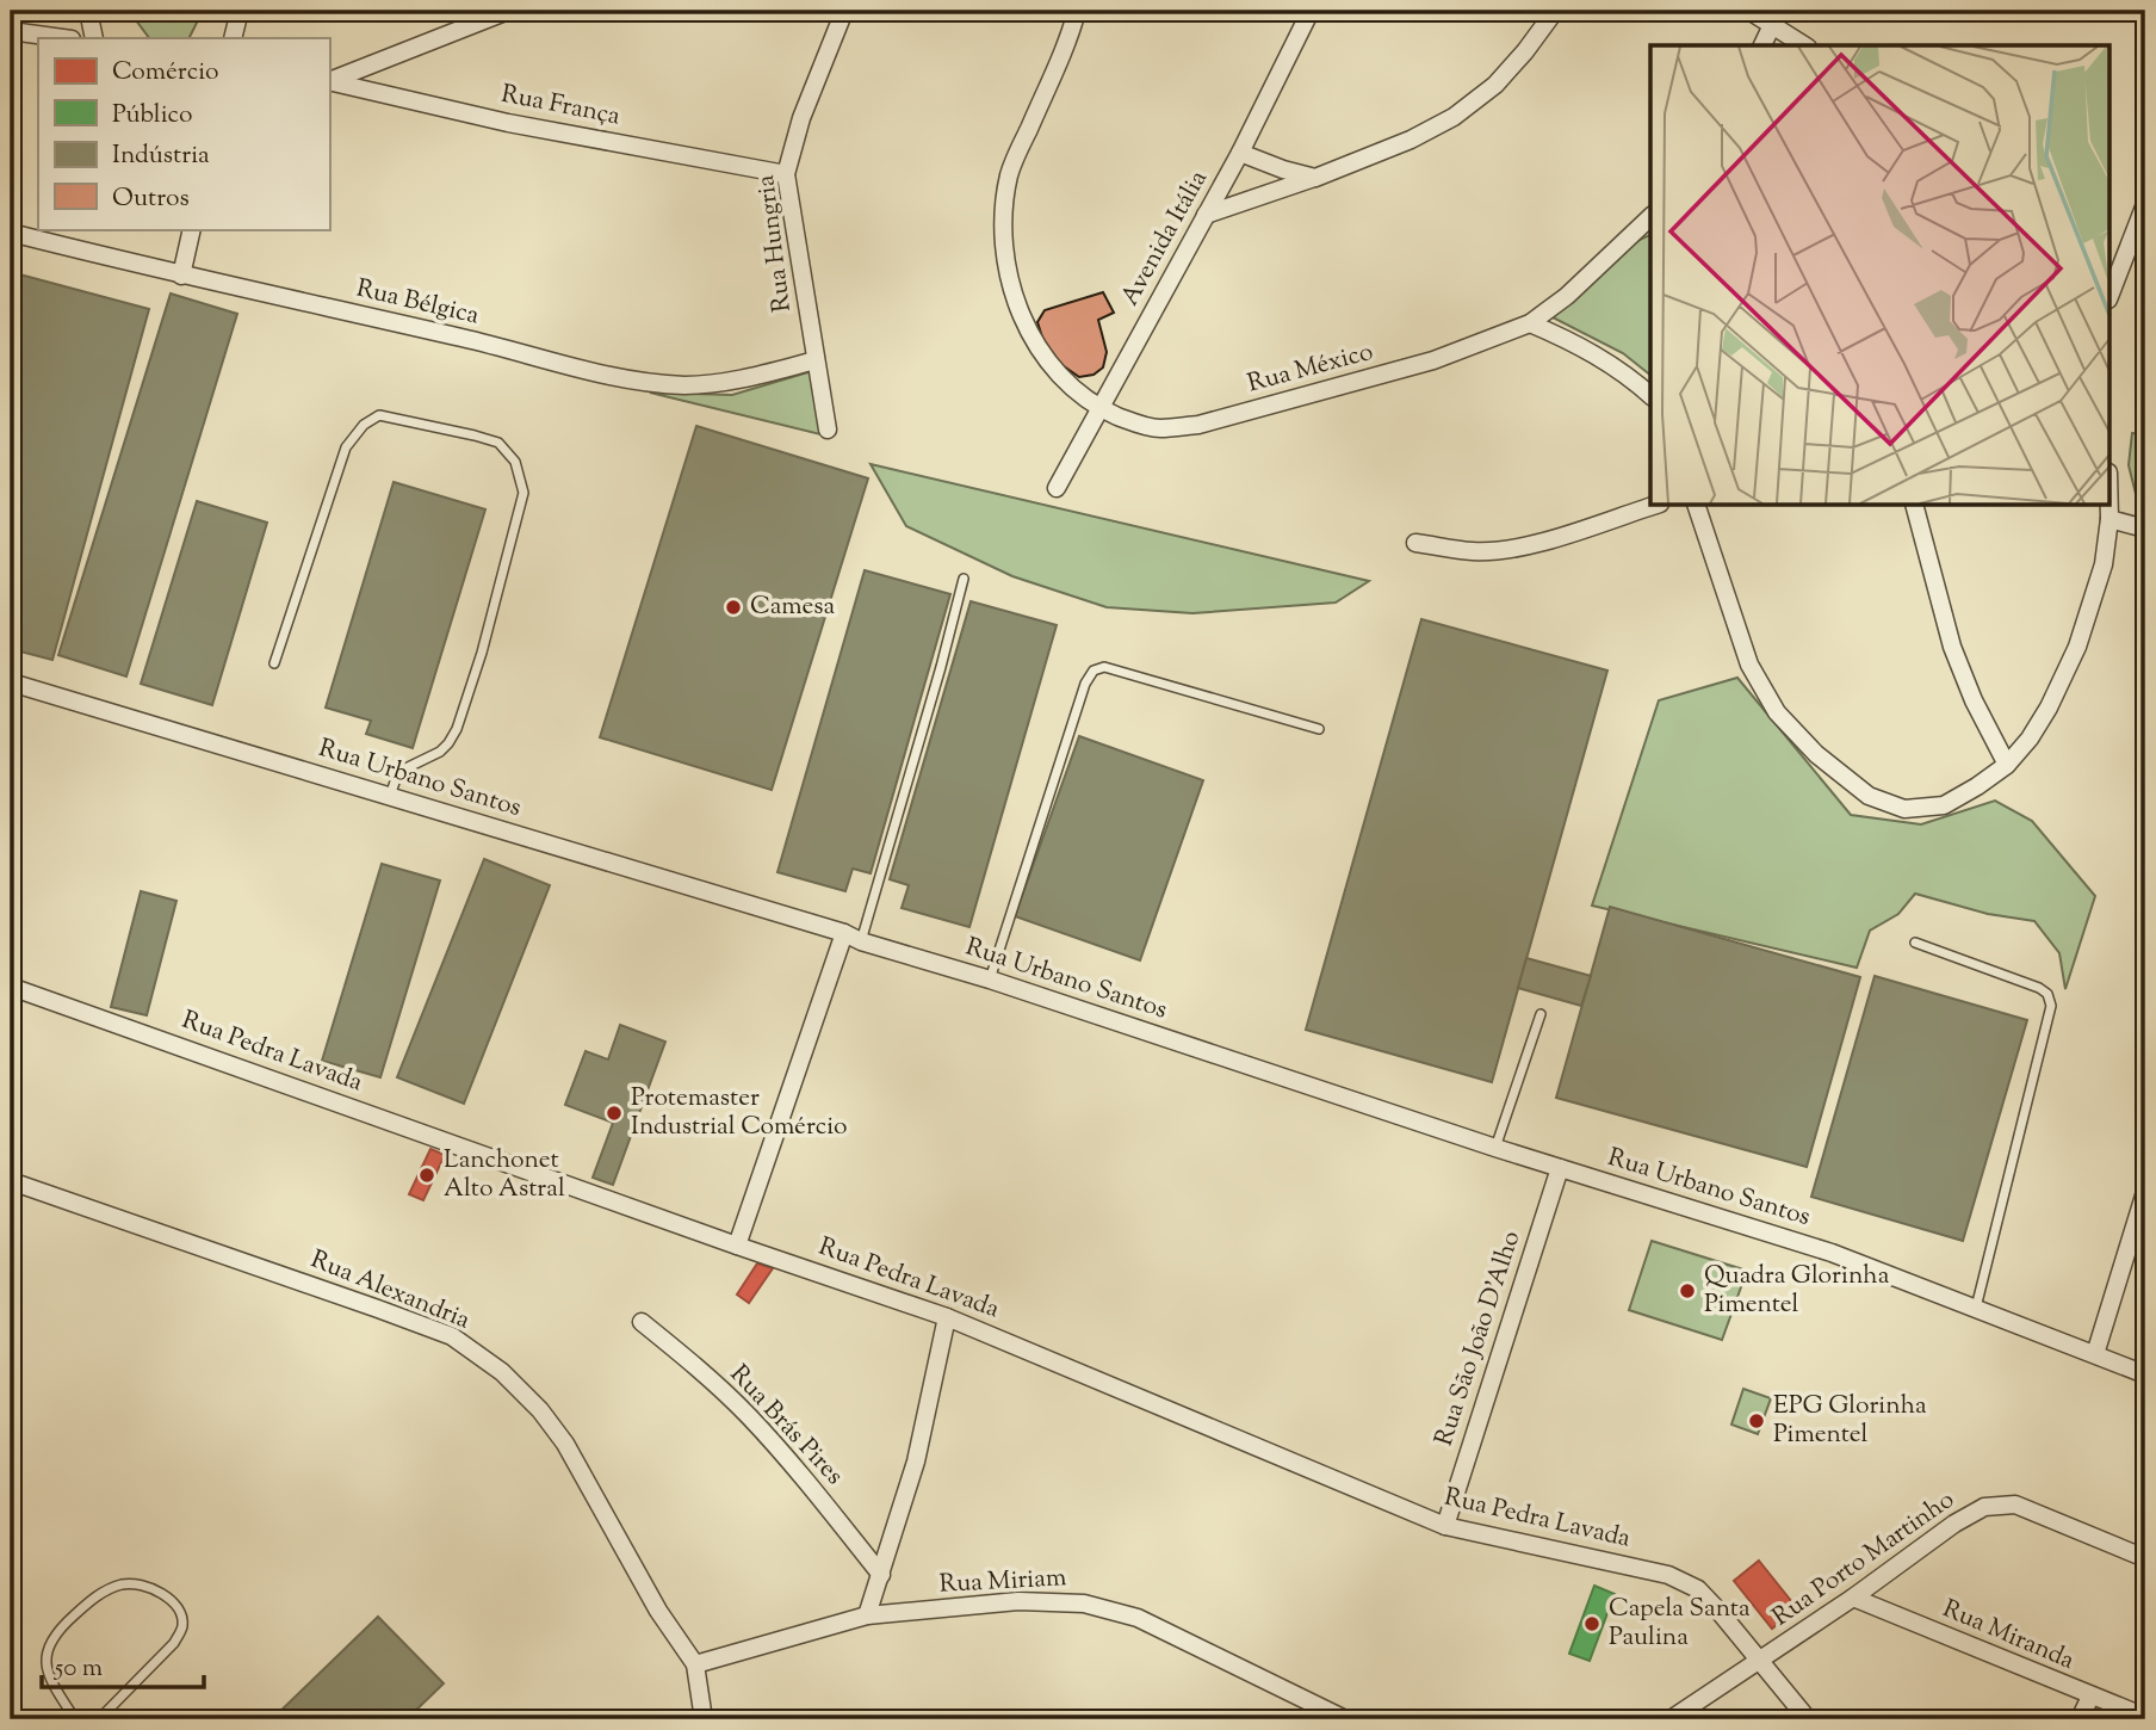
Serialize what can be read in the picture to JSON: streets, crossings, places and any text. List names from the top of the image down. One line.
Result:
{"streets":{"street":["Rua França","Avenida Itália","Rua Hungria","Rua Bélgica","Rua México","Rua Urbano Santos","Rua Pedra Lavada","Rua Alexandria","Rua São João D'Alho","Rua Brás Pires","Rua Porto Martinho","Rua Miriam","Rua Miranda"]},"crossings":[["Rua França","Rua Hungria"],["Avenida Itália","Rua México"],["Rua Hungria","Rua Bélgica"],["Rua Urbano Santos","Rua São João D'Alho"],["Rua Pedra Lavada","Rua São João D'Alho"],["Rua Pedra Lavada","Rua Porto Martinho"],["Rua Alexandria","Rua Miriam"],["Rua Porto Martinho","Rua Miranda"]],"places":["Camesa","Protemaster Industrial Comércio","Lanchonet Alto Astral","Quadra Glorinha Pimentel","EPG Glorinha Pimentel","Capela Santa Paulina"],"legend":["Comércio","Público","Indústria","Outros"],"scale_bar":"50 m"}
